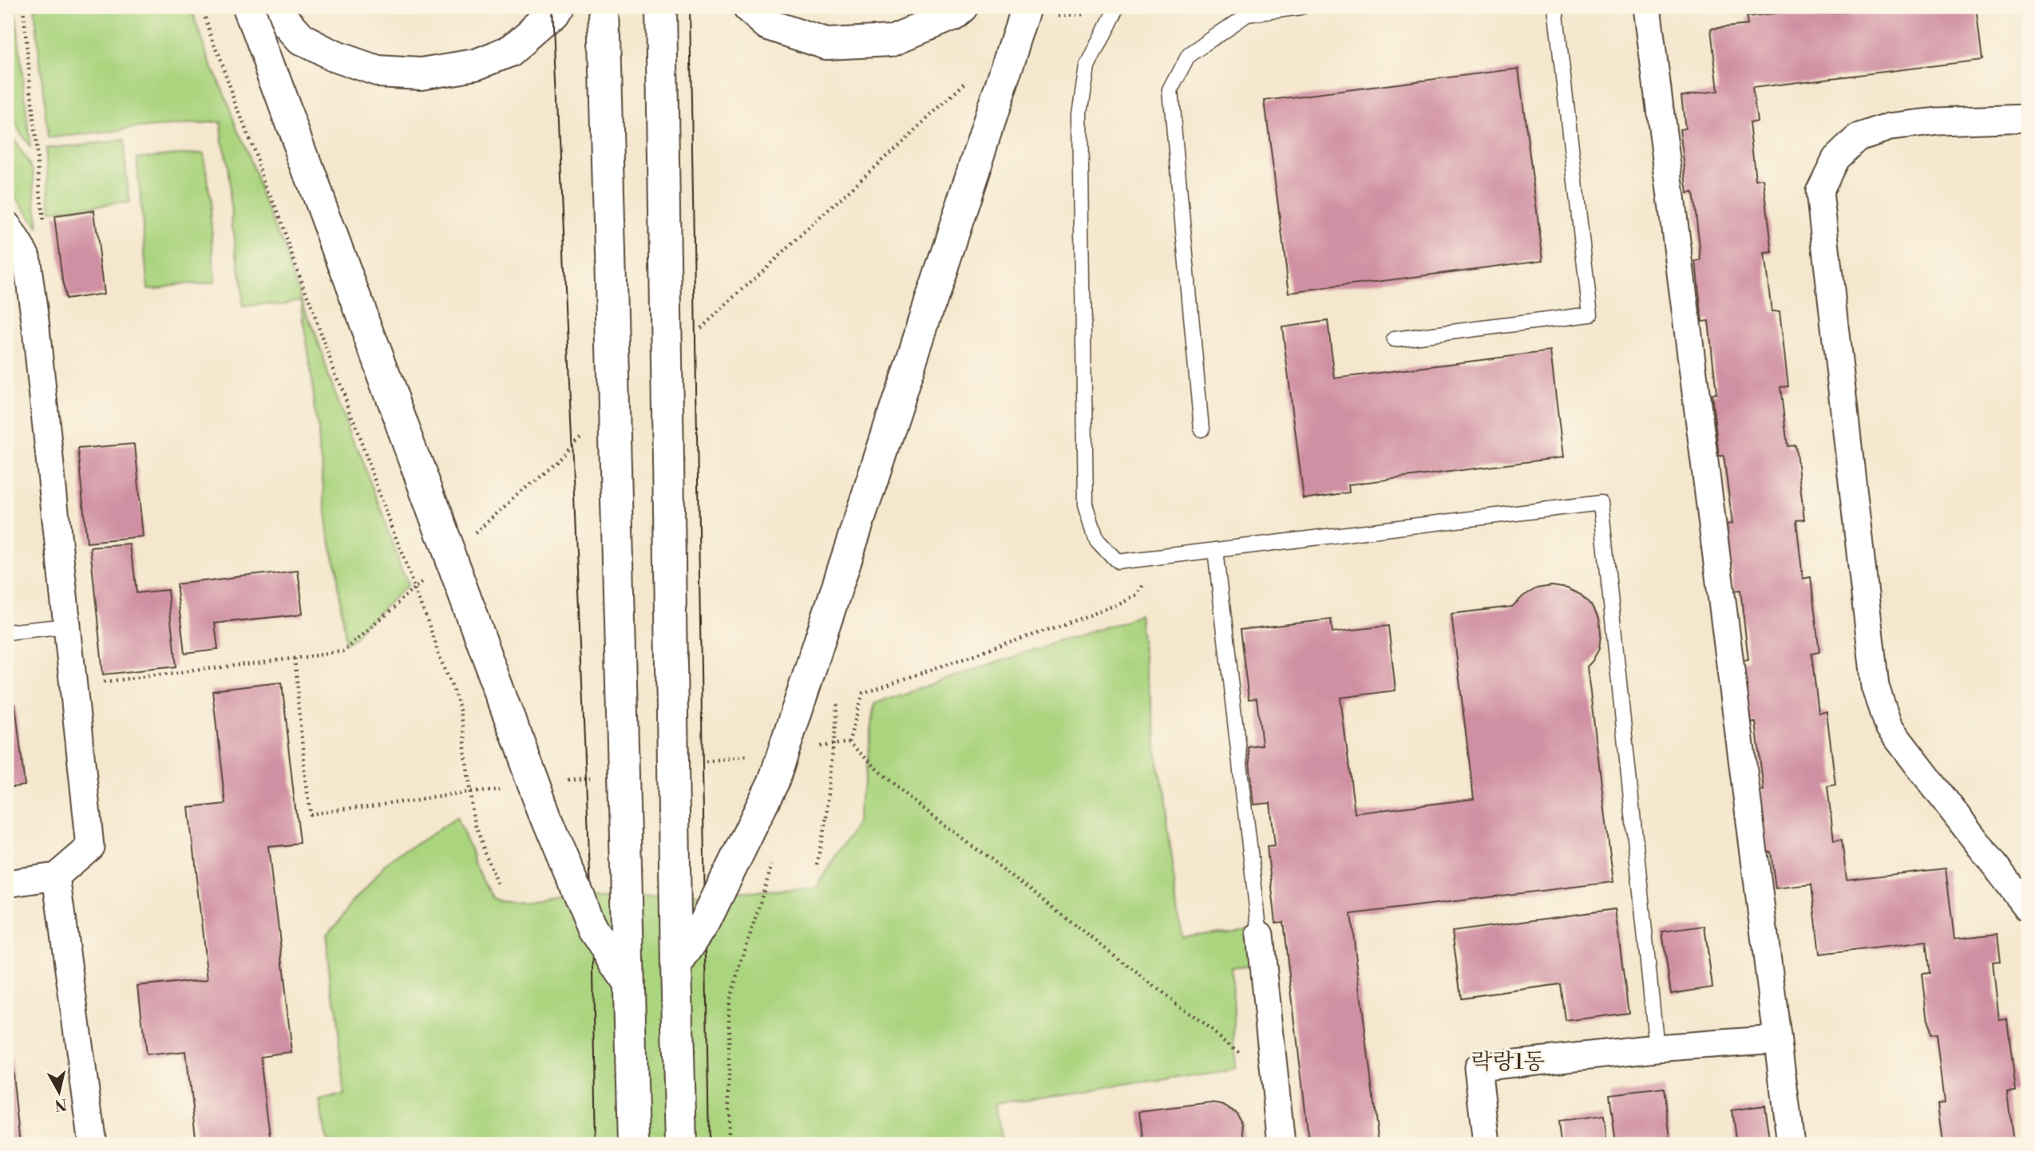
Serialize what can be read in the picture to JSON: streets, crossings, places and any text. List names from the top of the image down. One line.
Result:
{"districts":["락랑1동"],"north":"bottom"}
